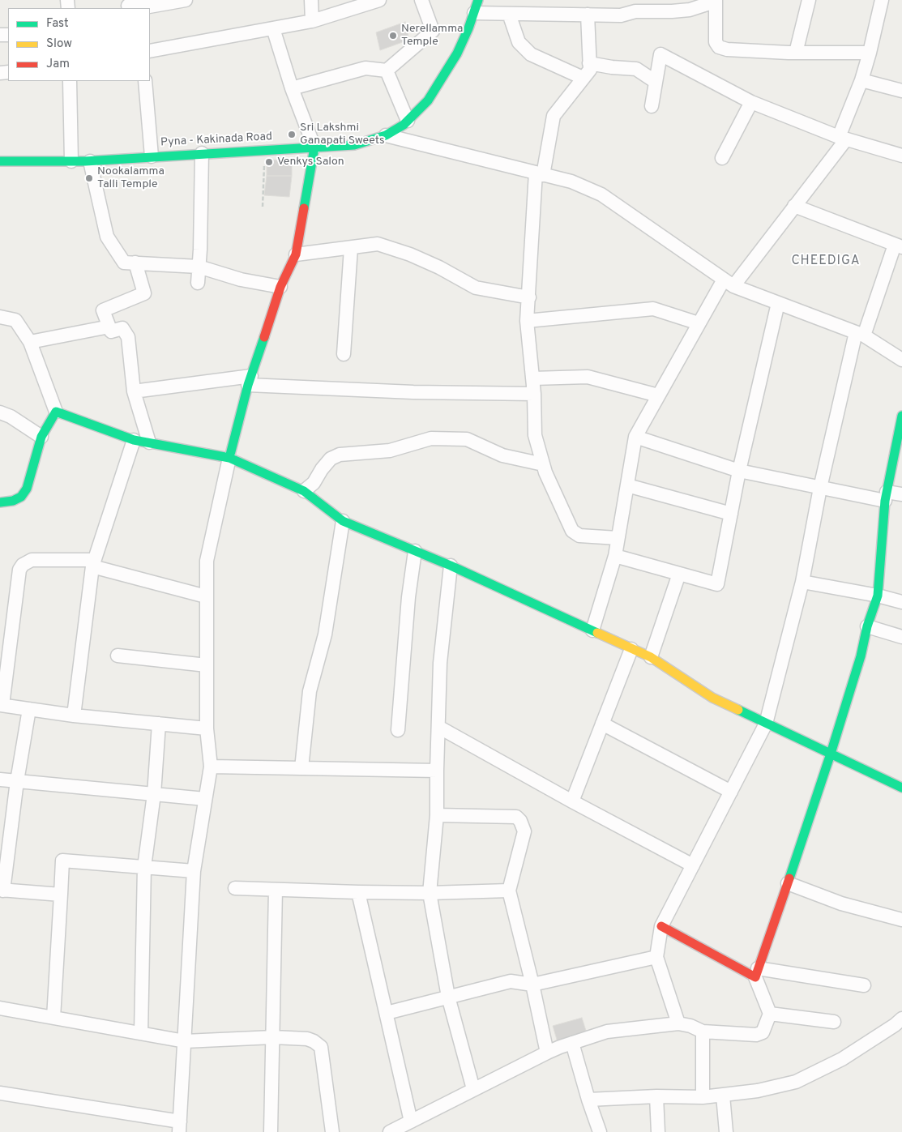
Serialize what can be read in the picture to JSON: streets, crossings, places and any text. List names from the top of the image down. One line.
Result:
{"streets":{"street":["Pyna - Kakinada Road"]},"districts":["CHEEDIGA"],"places":["Nerellamma Temple","Sri Lakshmi Ganapati Sweets","Venkys Salon","Nookalamma Talli Temple"],"legend":["Fast","Slow","Jam"]}
